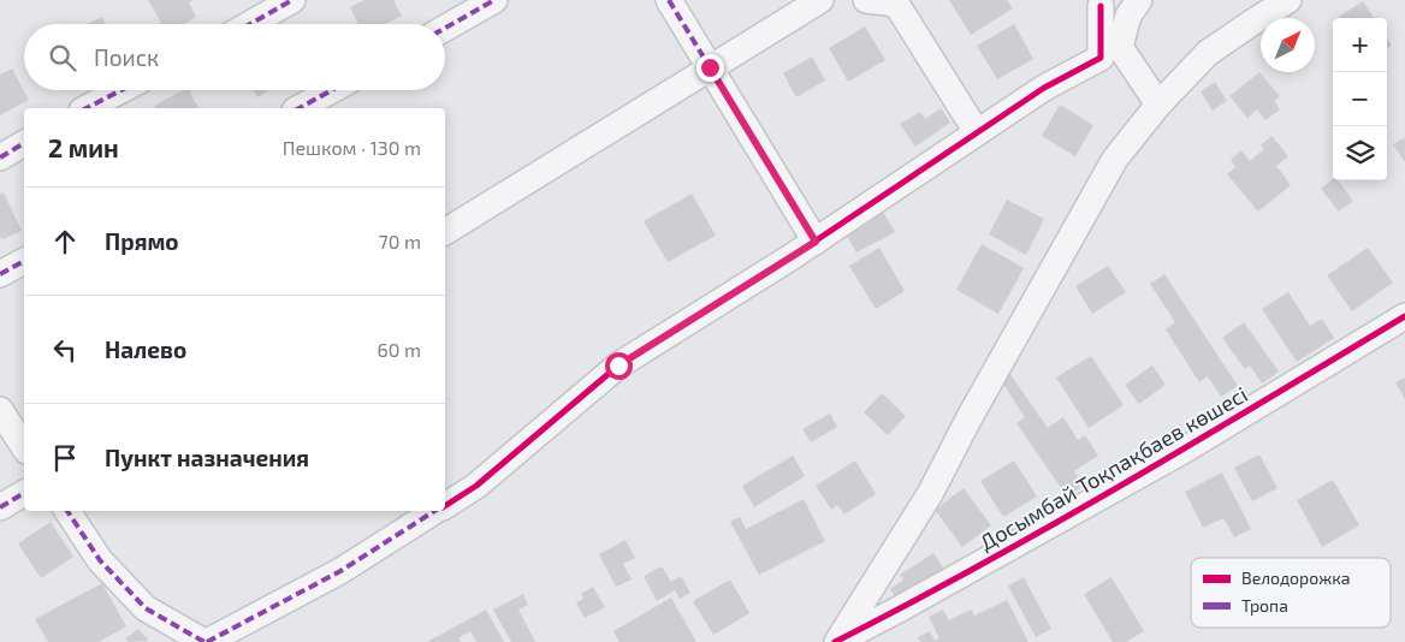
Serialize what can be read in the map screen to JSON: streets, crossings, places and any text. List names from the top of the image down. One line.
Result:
{"streets":{"street":["Досымбай Тоқпақбаев көшесі"]},"legend":["Велодорожка","Тропа"],"north":"top right","page":{"map_buttons":["+","−"],"search":"Поиск","heading":["2 мин","Пешком · 130 m"],"list":[["Прямо","70 m"],["Налево","60 m"],"Пункт назначения"]}}
